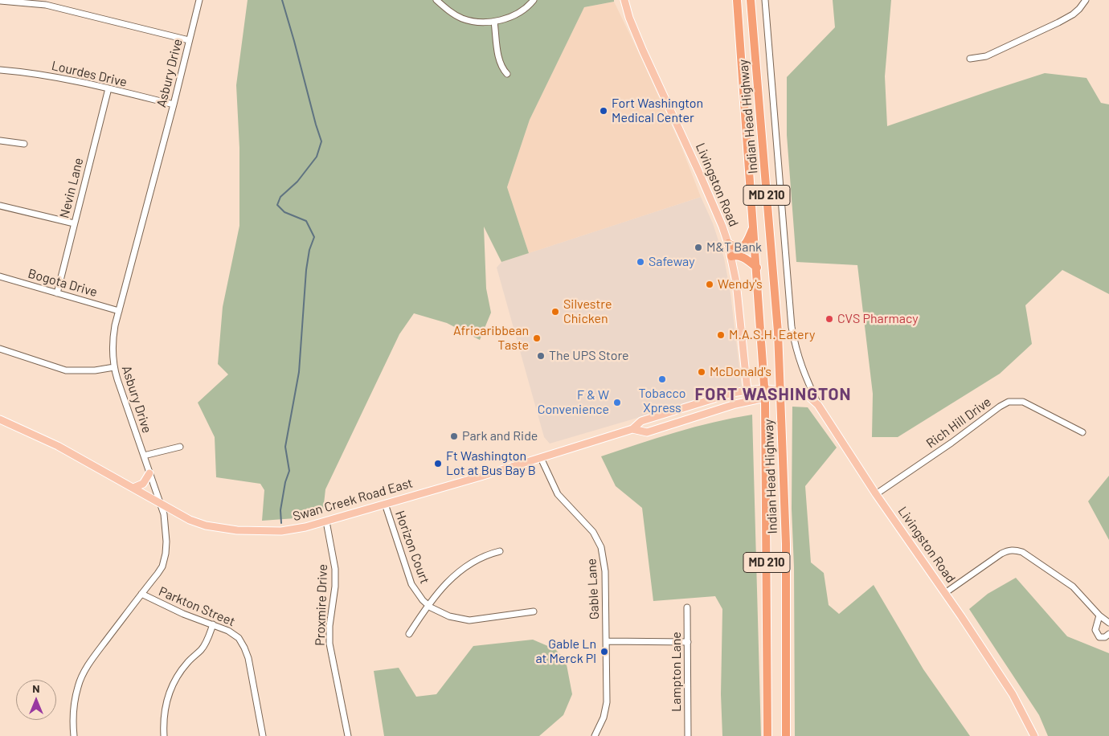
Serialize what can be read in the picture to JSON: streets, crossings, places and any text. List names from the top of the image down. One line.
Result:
{"streets":{"highway":["Indian Head Highway","MD 210"],"main road":["Livingston Road","Swan Creek Road East"],"street":["Asbury Drive","Lourdes Drive","Nevin Lane","Bogota Drive","Rich Hill Drive","Horizon Court","Gable Lane","Proxmire Drive","Parkton Street","Lampton Lane"]},"crossings":[["Asbury Drive","Lourdes Drive"],["Asbury Drive","Bogota Drive"],["Asbury Drive","Swan Creek Road East"],["Asbury Drive","Parkton Street"],["Lourdes Drive","Nevin Lane"],["Indian Head Highway","Livingston Road"],["Indian Head Highway","Swan Creek Road East"],["Livingston Road","Rich Hill Drive"],["Livingston Road","Swan Creek Road East"],["Nevin Lane","Bogota Drive"],["Swan Creek Road East","Horizon Court"],["Swan Creek Road East","Gable Lane"],["Swan Creek Road East","Proxmire Drive"]],"districts":["FORT WASHINGTON"],"places":["Fort Washington Medical Center","M&T Bank","Safeway","Wendy's","Silvestre Chicken","CVS Pharmacy","M.A.S.H. Eatery","Africaribbean Taste","The UPS Store","McDonald's","Tobacco Xpress","F & W Convenience","Park and Ride","Ft Washington Lot at Bus Bay B","Gable Ln at Merck Pl"],"north":"top"}
